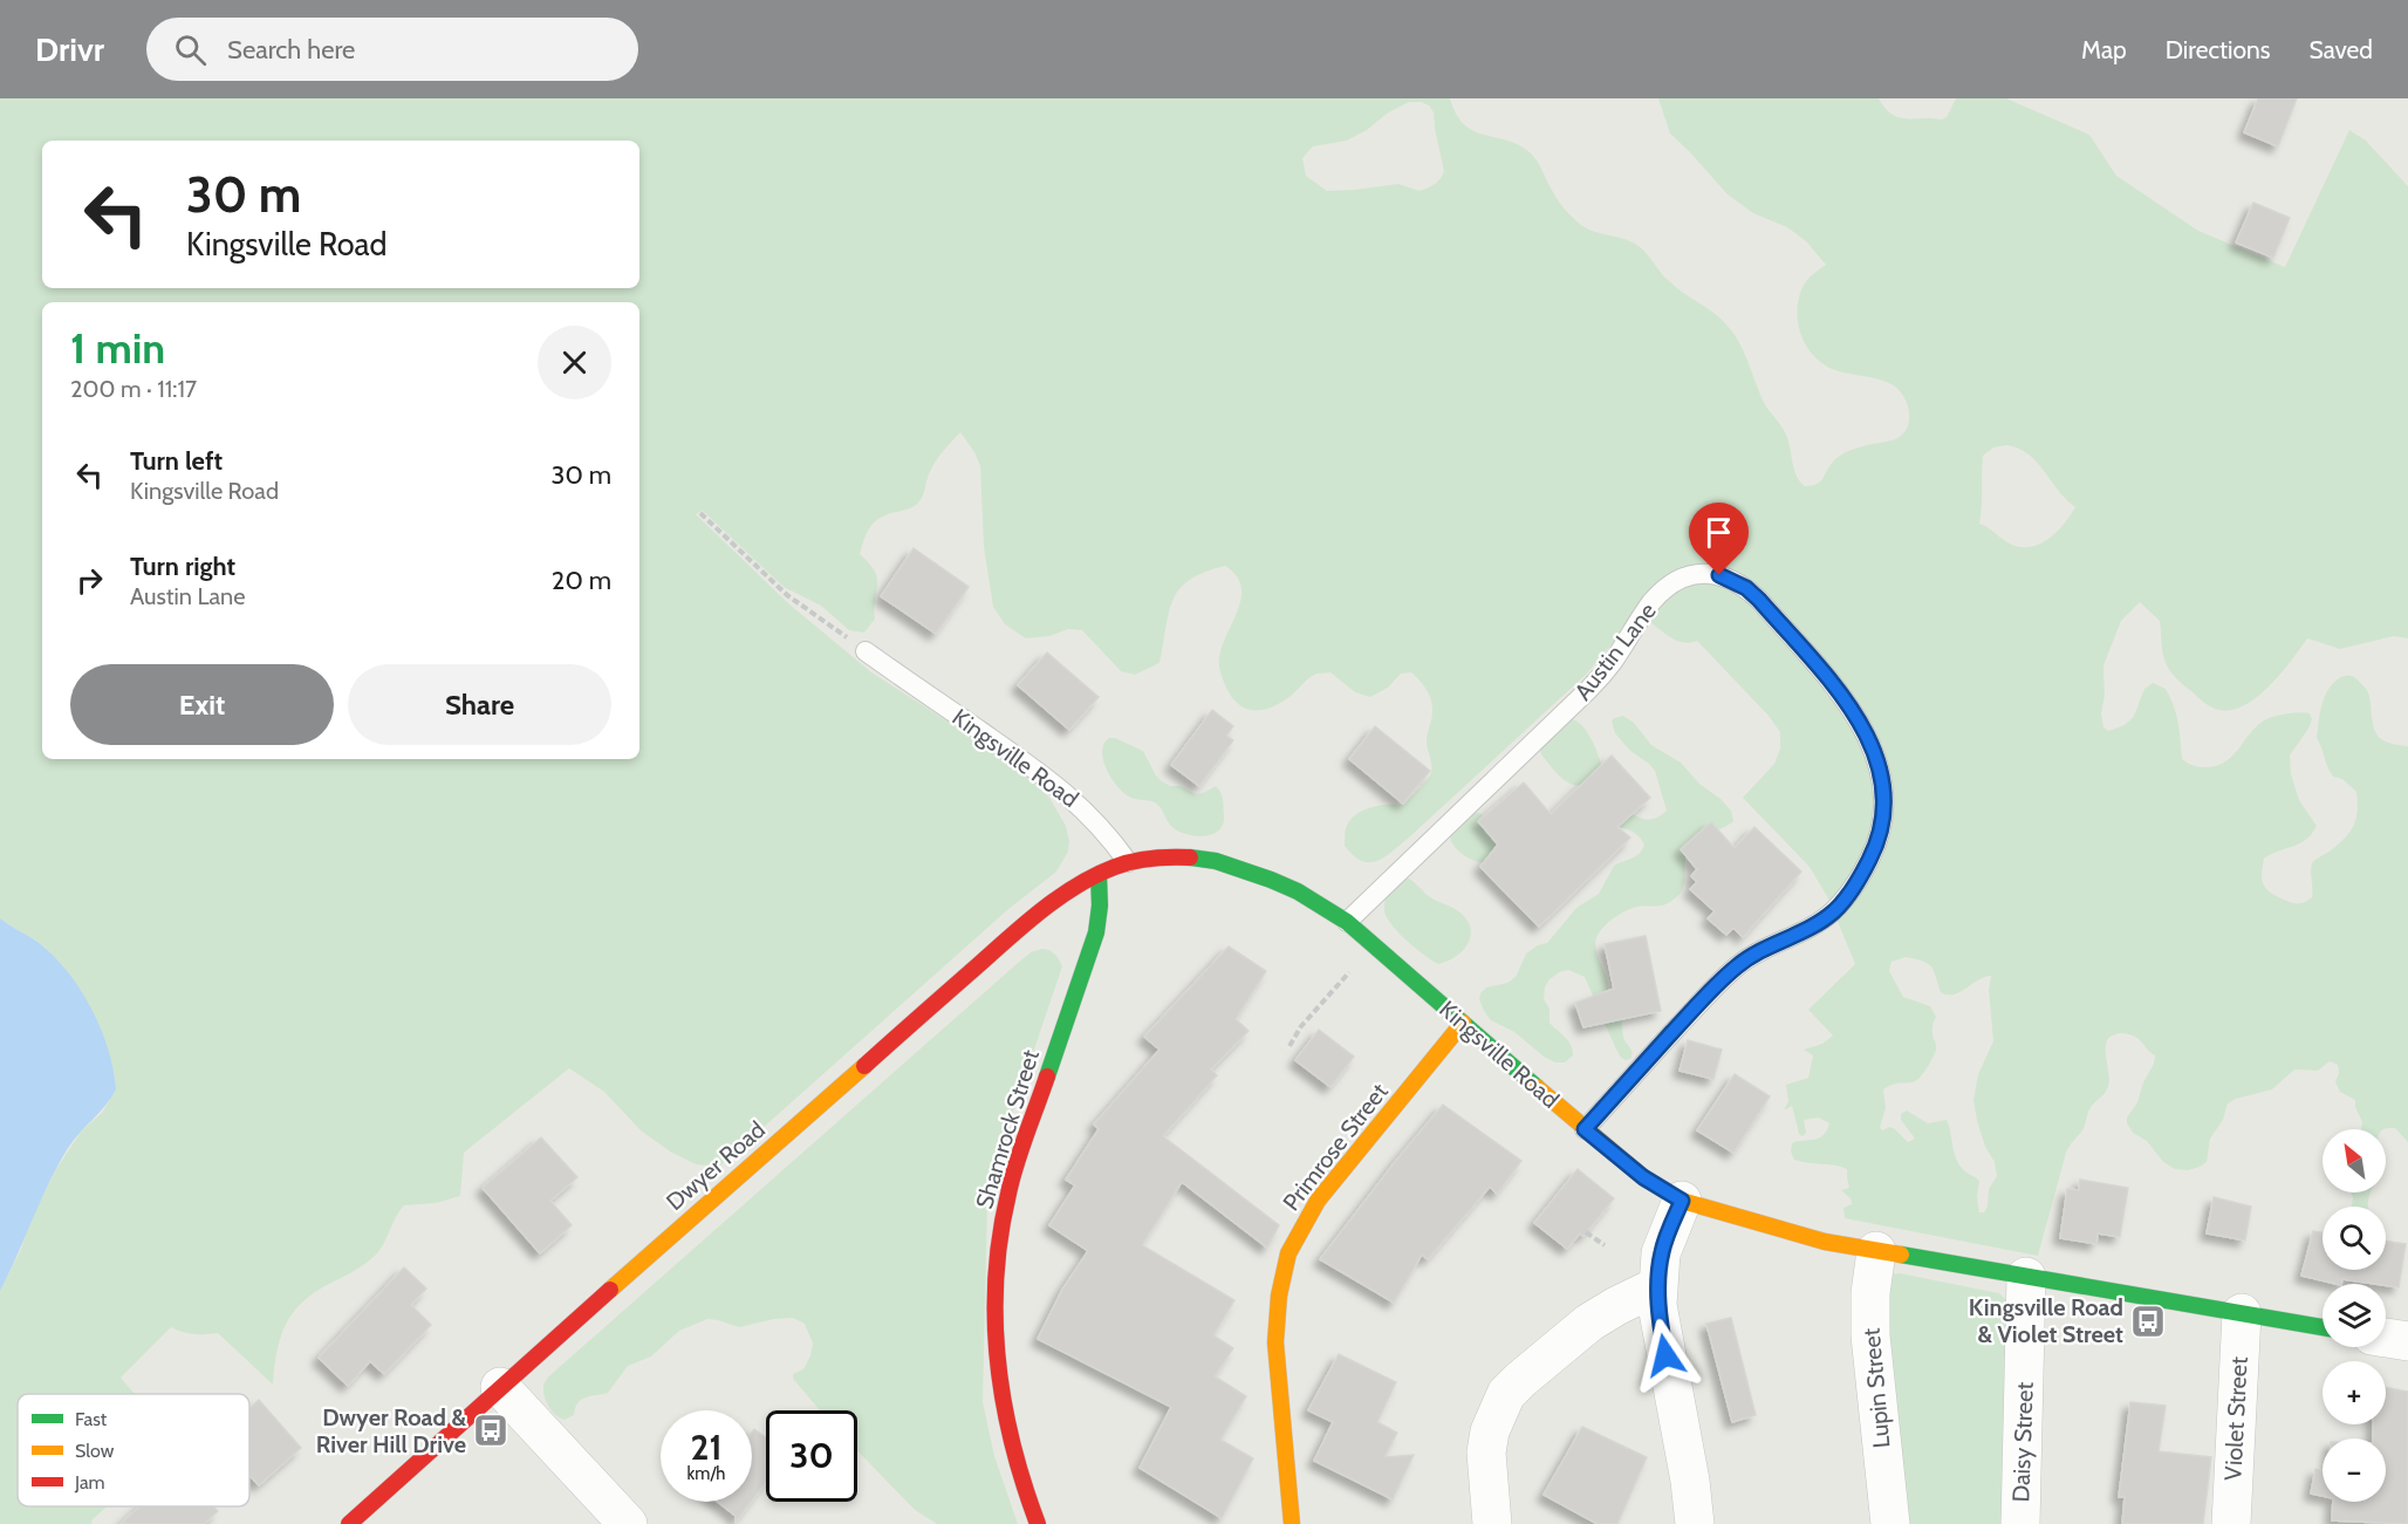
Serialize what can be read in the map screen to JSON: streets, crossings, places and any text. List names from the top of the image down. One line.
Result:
{"streets":{"street":["Kingsville Road","Shamrock Street","Primrose Street","Dwyer Road","Lupin Street","Violet Street","Daisy Street"],"lane":["Austin Lane"]},"crossings":[["Austin Lane","Kingsville Road"],["Kingsville Road","Primrose Street"],["Kingsville Road","Dwyer Road"],["Kingsville Road","Lupin Street"],["Kingsville Road","Violet Street"],["Kingsville Road","Daisy Street"],["Shamrock Street","Dwyer Road"]],"places":{"bus stop":["Kingsville Road & Violet Street","Dwyer Road & River Hill Drive"]},"legend":["Fast","Slow","Jam"],"north":"top left","page":{"header":"Drivr","search":"Search here","nav":["Map","Directions","Saved"],"turn":["30 m","Kingsville Road"],"heading":["1 min","200 m · 11:17"],"list":[{"name":"Turn left","note":"Kingsville Road","value":"30 m"},{"name":"Turn right","note":"Austin Lane","value":"20 m"}],"buttons":["Exit","Share"],"map_buttons":["+","−"],"speed":"21 km/h","limit":"30"}}
